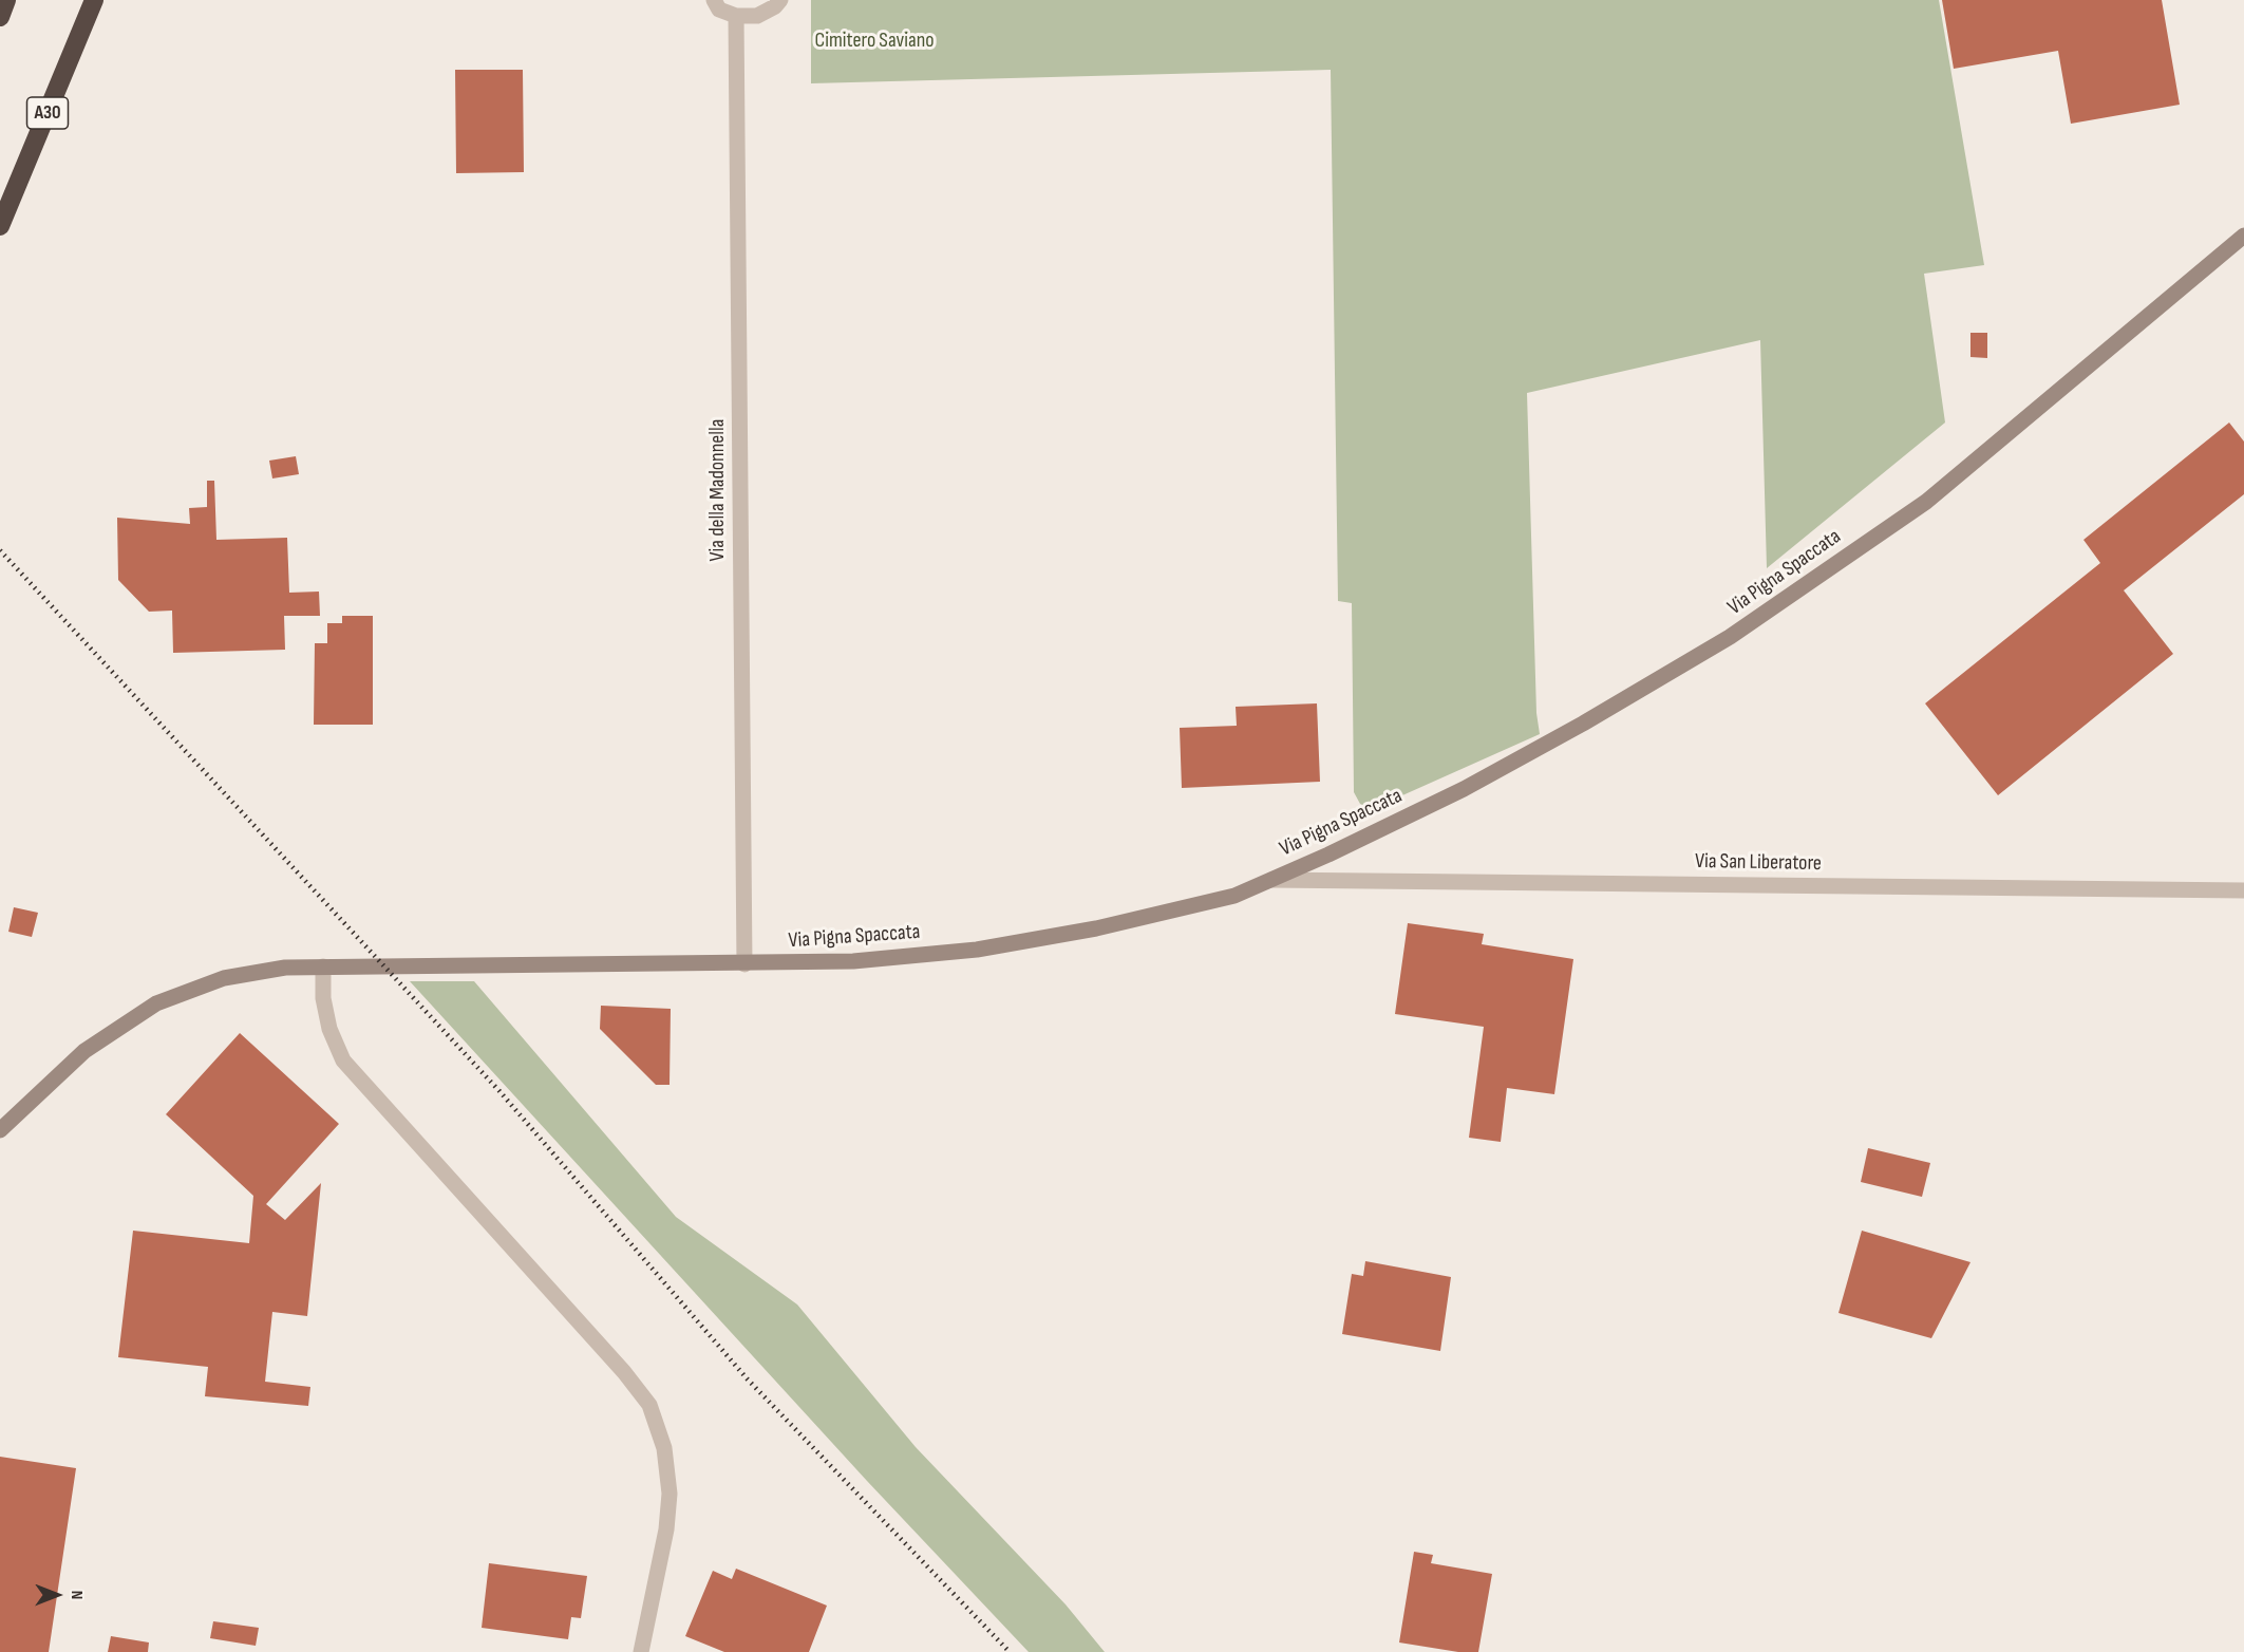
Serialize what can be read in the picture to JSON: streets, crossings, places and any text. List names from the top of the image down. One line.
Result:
{"streets":{"highway":["A30"],"main road":["Via Pigna Spaccata"],"street":["Via della Madonnella","Via San Liberatore"]},"crossings":[["Via della Madonnella","Via Pigna Spaccata"],["Via Pigna Spaccata","Via San Liberatore"]],"parks":["Cimitero Saviano"],"north":"right"}
